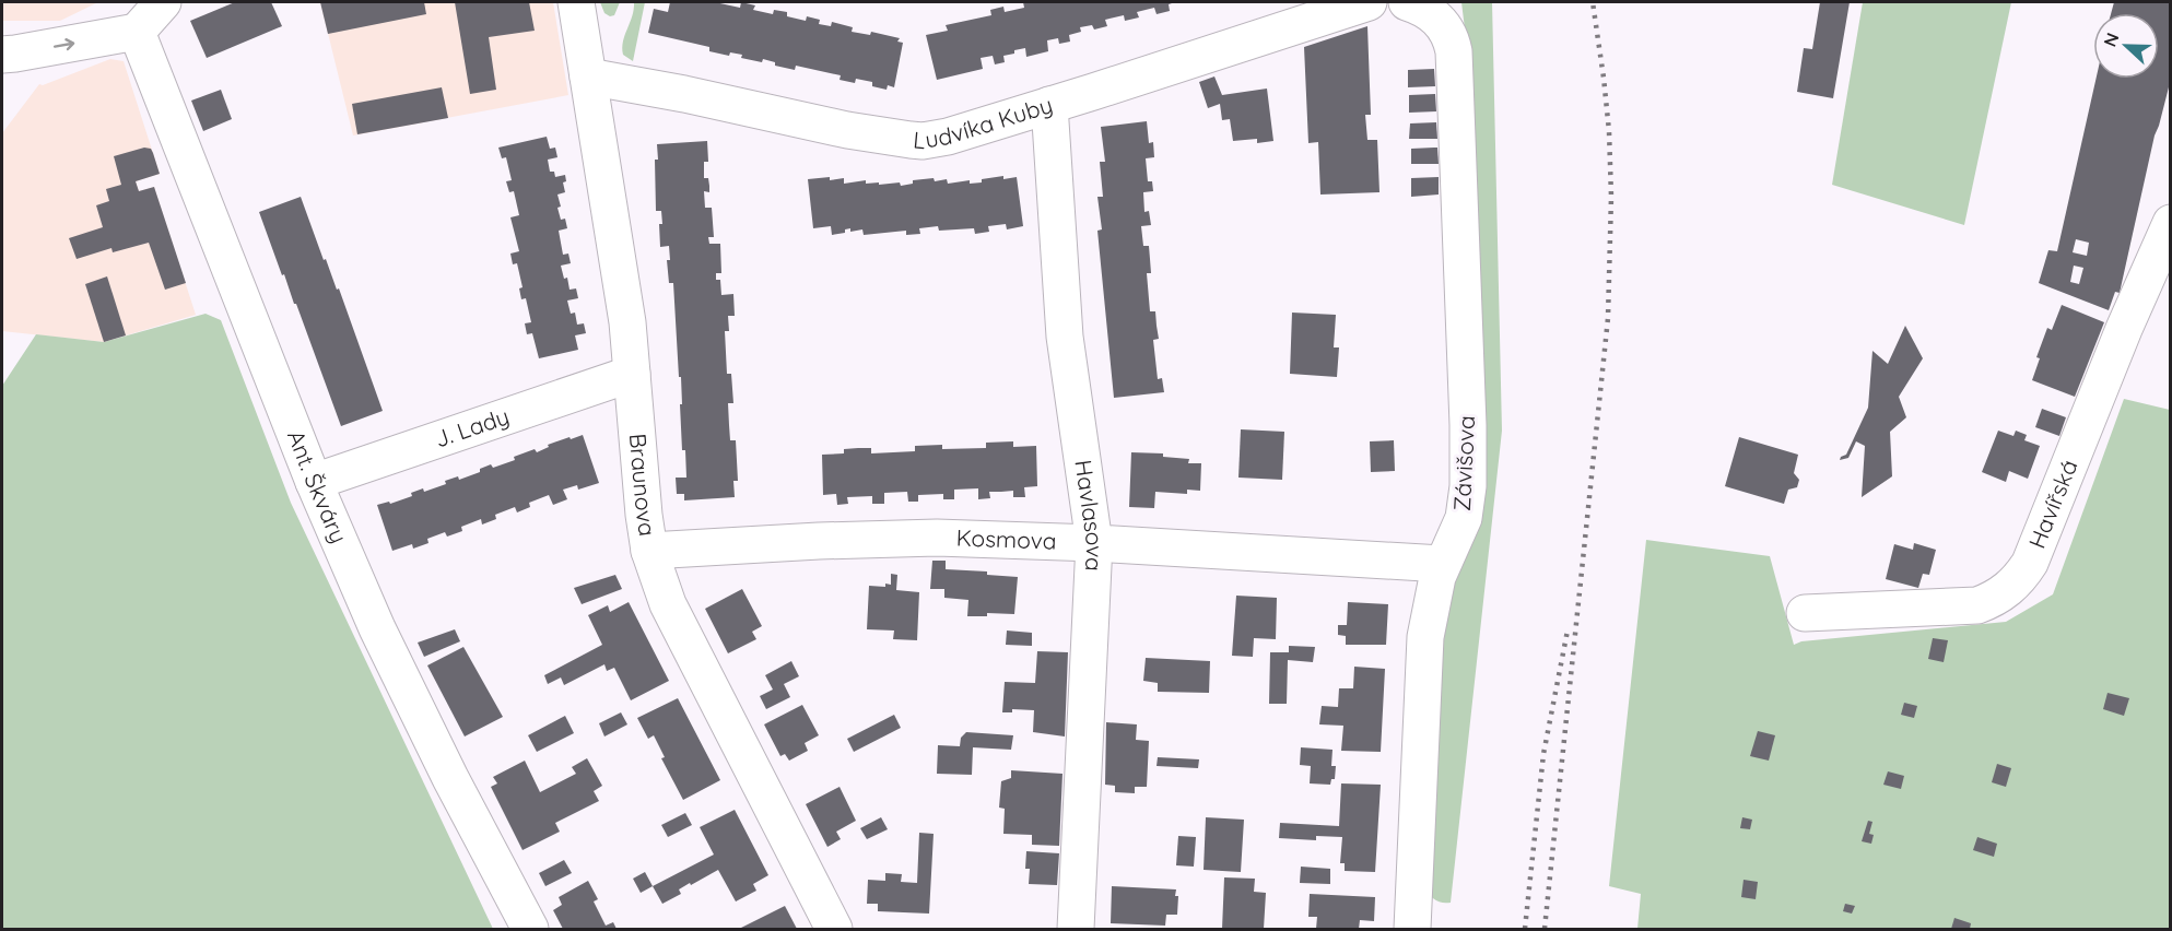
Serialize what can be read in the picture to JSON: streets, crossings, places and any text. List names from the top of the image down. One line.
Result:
{"streets":{"street":["Ludvíka Kuby","J. Lady","Závišova","Braunova","Ant. Škváry","Havířská","Havlasova","Kosmova"]},"crossings":[["Ludvíka Kuby","Braunova"],["Ludvíka Kuby","Havlasova"],["J. Lady","Braunova"],["J. Lady","Ant. Škváry"],["Závišova","Kosmova"],["Braunova","Kosmova"],["Havlasova","Kosmova"]],"north":"left"}
